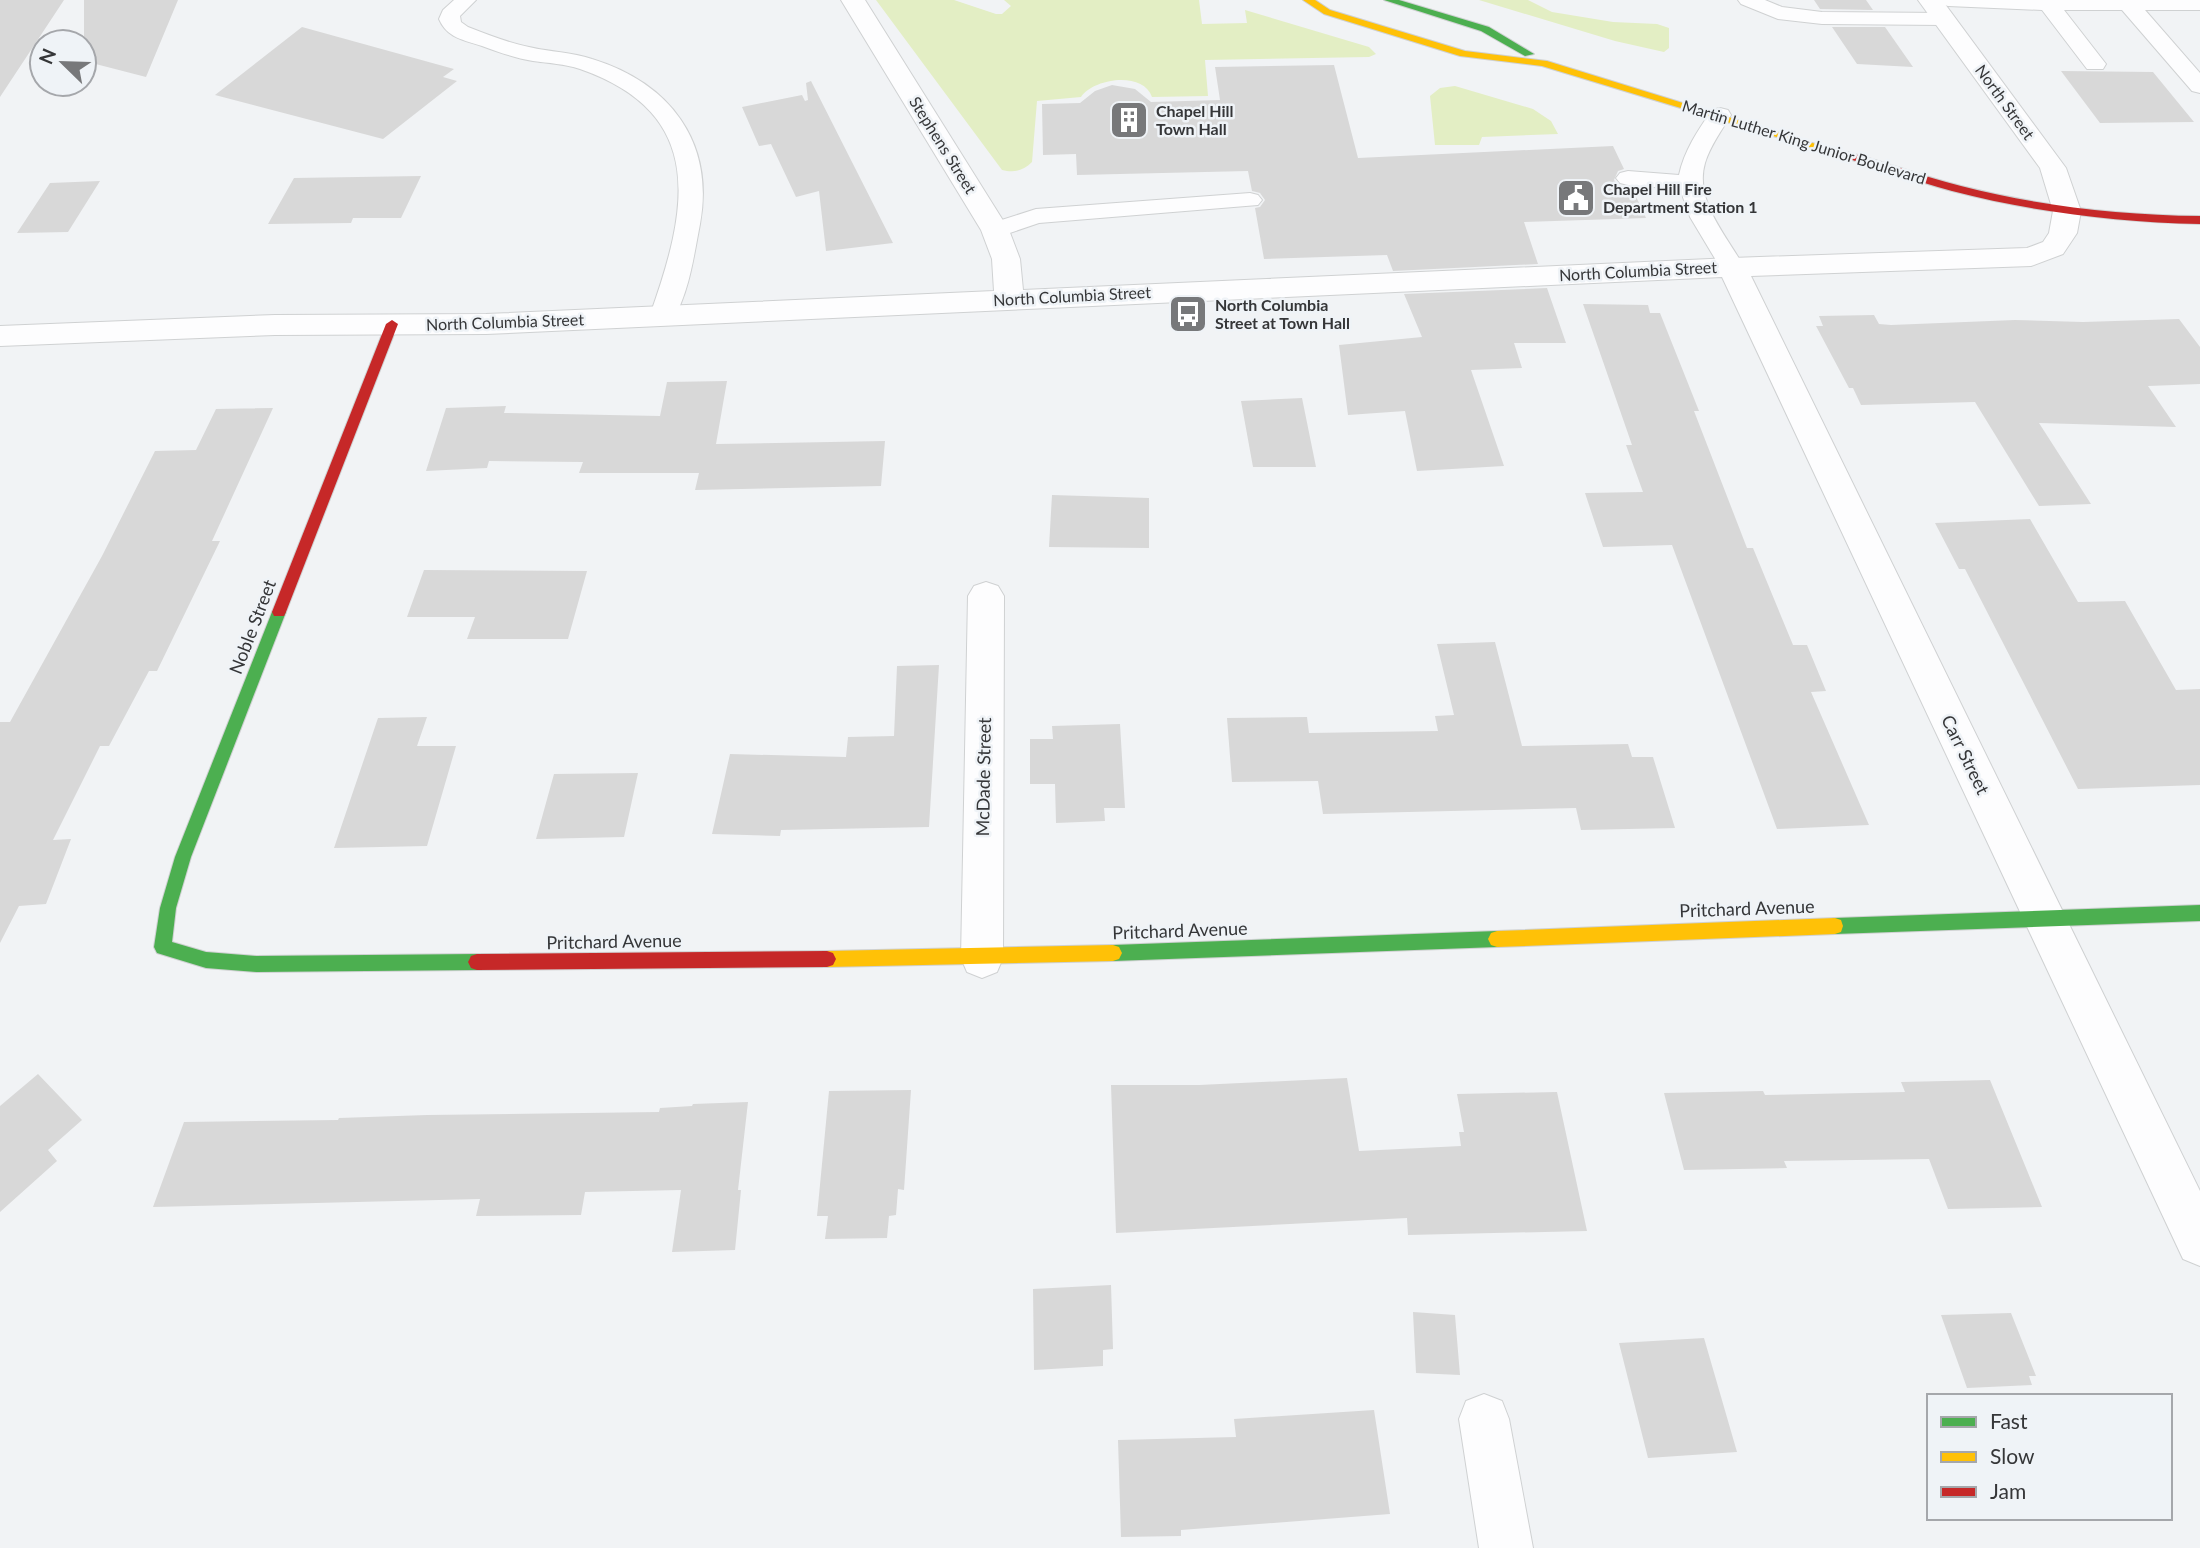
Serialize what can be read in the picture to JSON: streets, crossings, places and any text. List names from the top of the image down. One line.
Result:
{"streets":{"street":["North Street","Martin Luther King Junior Boulevard","Stephens Street","North Columbia Street","Noble Street","Carr Street","McDade Street","Pritchard Avenue"]},"crossings":[["North Street","Martin Luther King Junior Boulevard"],["North Street","North Columbia Street"],["Martin Luther King Junior Boulevard","North Columbia Street"],["Stephens Street","North Columbia Street"],["North Columbia Street","Noble Street"],["North Columbia Street","Carr Street"],["Noble Street","Pritchard Avenue"],["Carr Street","Pritchard Avenue"],["McDade Street","Pritchard Avenue"]],"places":{"building":["Chapel Hill Town Hall"],"public building":["Chapel Hill Fire Department Station 1"],"bus stop":["North Columbia Street at Town Hall"]},"legend":["Fast","Slow","Jam"],"north":"top left"}
